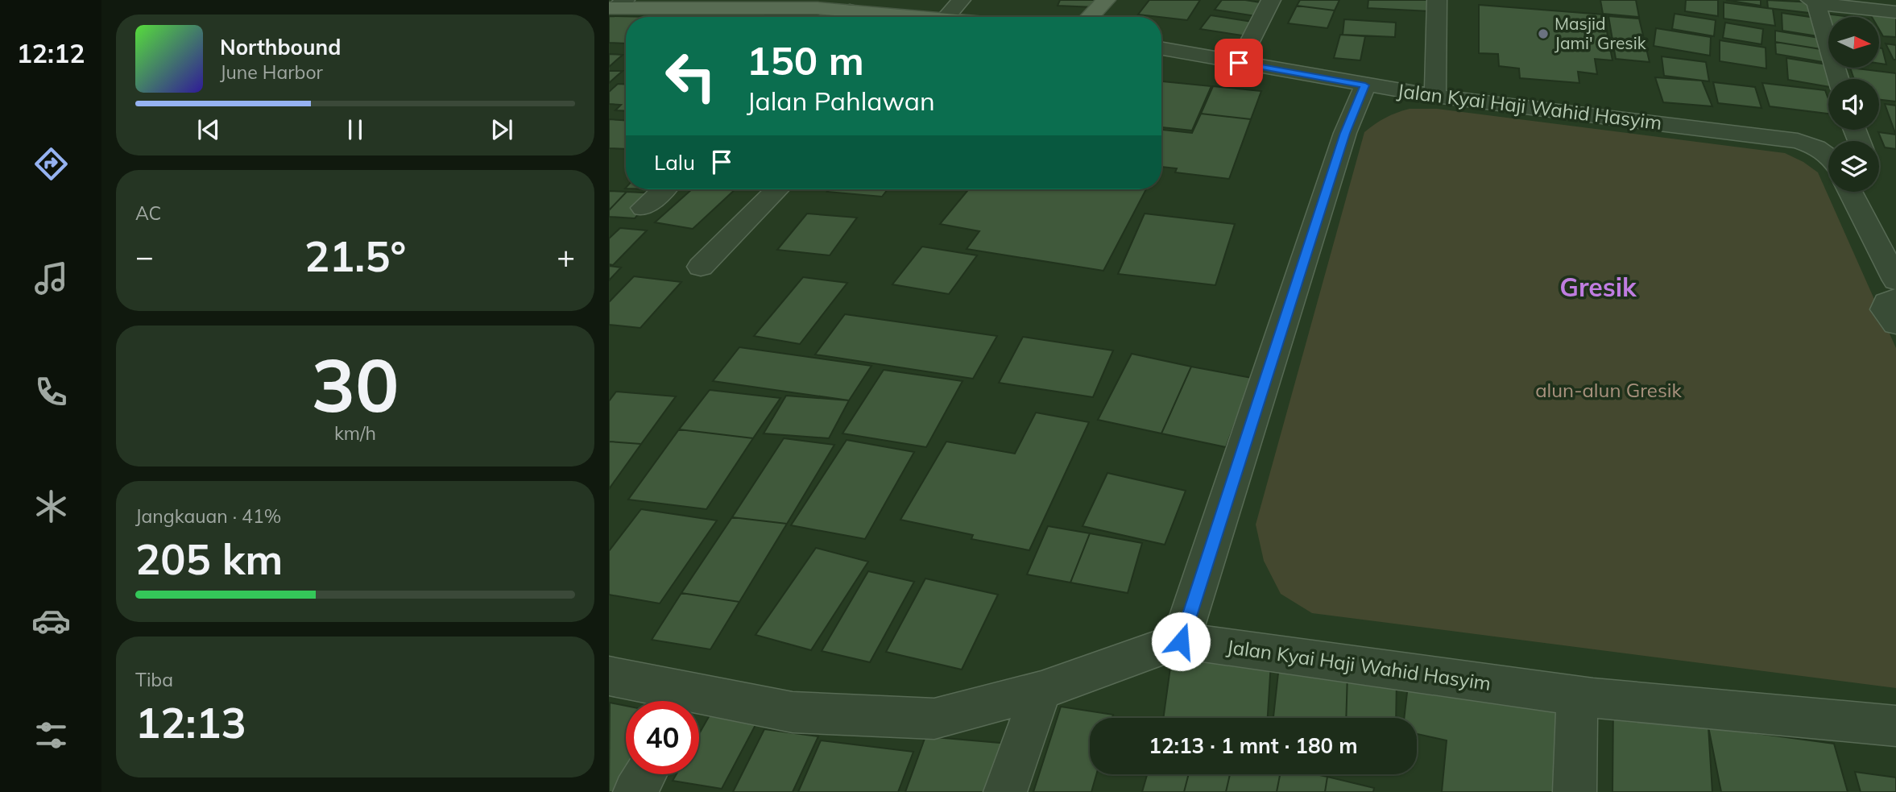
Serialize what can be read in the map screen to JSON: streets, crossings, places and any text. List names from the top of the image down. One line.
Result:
{"streets":{"street":["Jalan Kyai Haji Wahid Hasyim"]},"districts":["Gresik"],"parks":["alun-alun Gresik"],"places":["Masjid Jami' Gresik"],"north":"right","page":{"tabs":"12:12","turn":["150 m","Jalan Pahlawan"],"song":["Northbound","June Harbor"],"then":"Lalu","tile":["AC",["30","km/h"],["Jangkauan · 41%","205 km"],["Tiba","12:13"]],"heat":["−","21.5°","+"],"limit":"40","trip":"12:13 · 1 mnt · 180 m"}}
